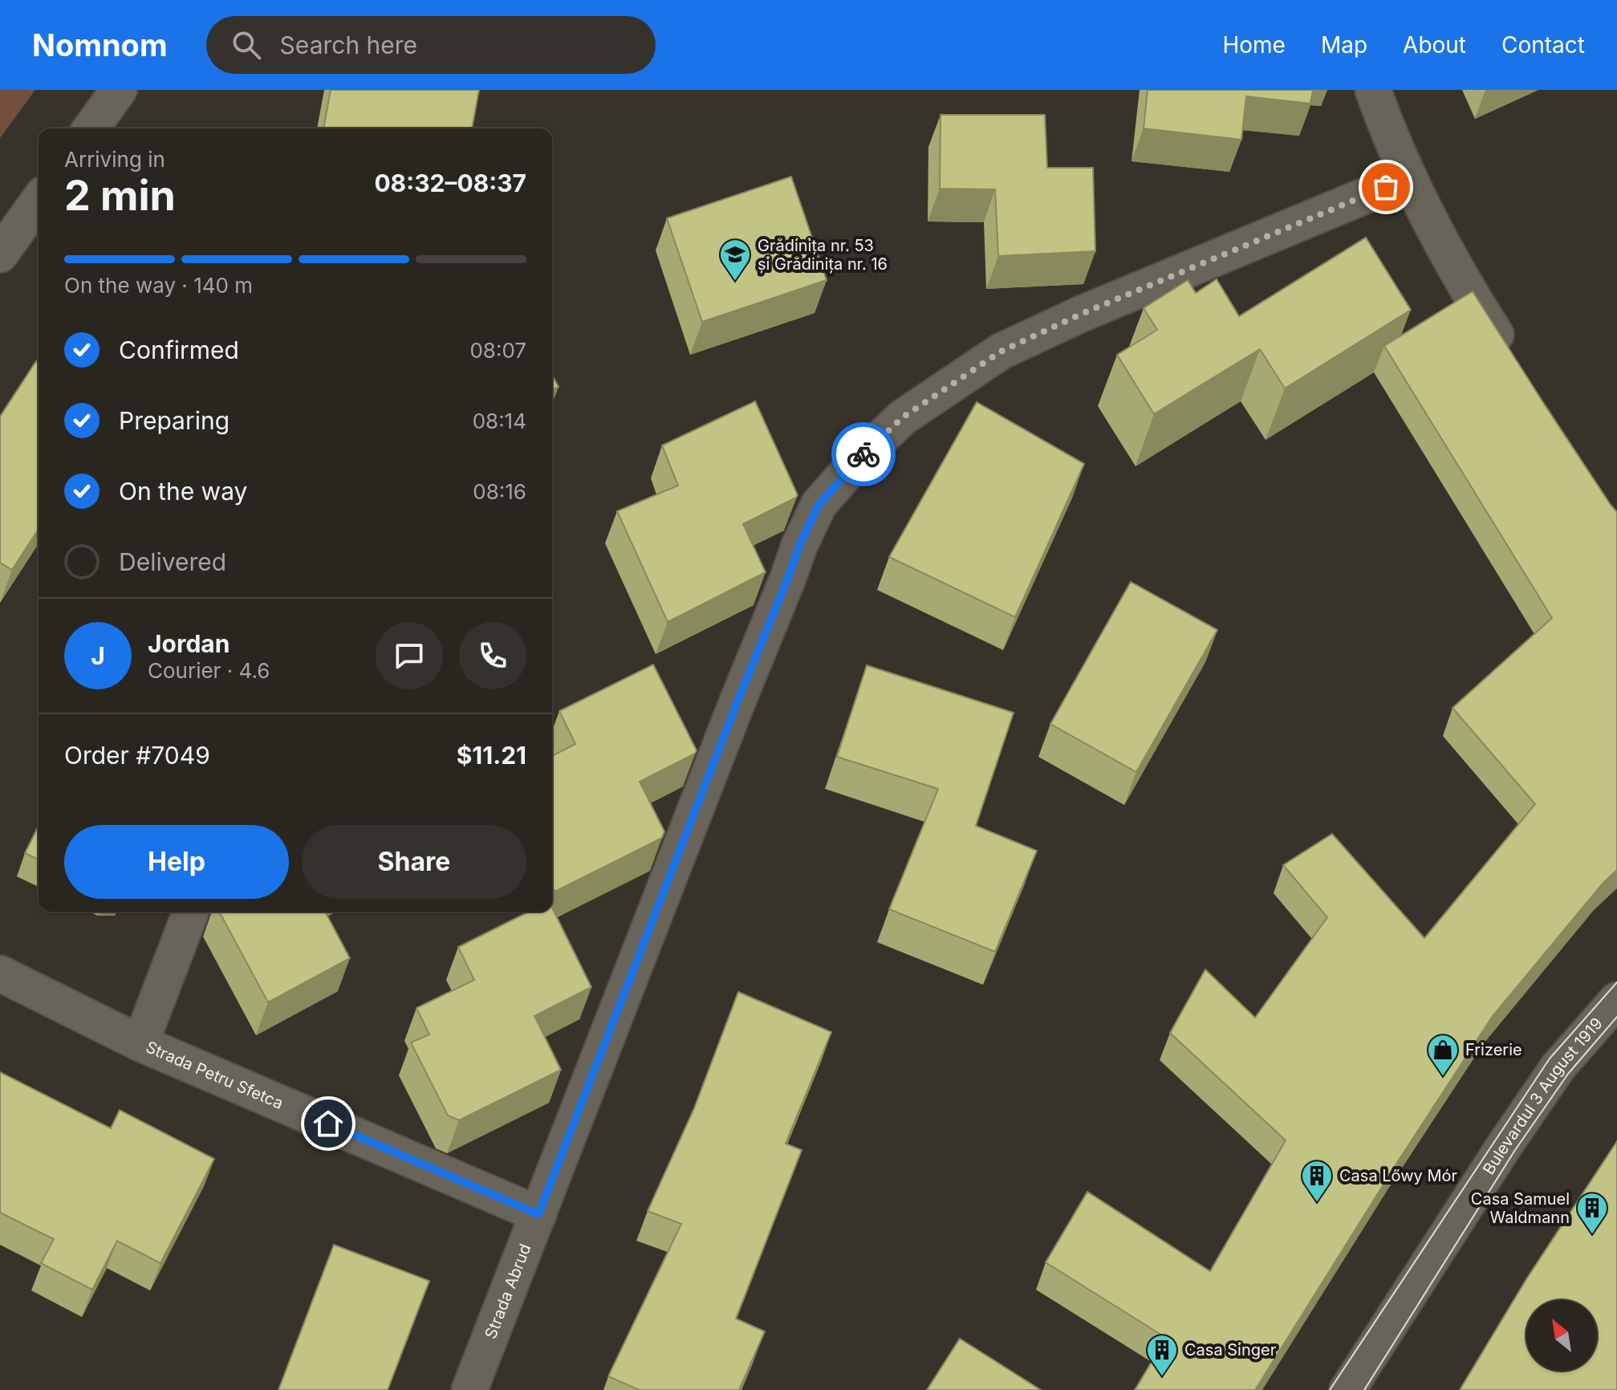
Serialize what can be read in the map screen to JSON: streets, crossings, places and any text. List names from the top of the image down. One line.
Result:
{"streets":{"street":["Strada Petru Sfetca","Bulevardul 3 August 1919","Strada Abrud"]},"crossings":[["Strada Petru Sfetca","Strada Abrud"]],"places":{"school or university":["Grădinița nr. 53 și Grădinița nr. 16"],"shop":["Frizerie"],"building":["Casa Lőwy Mór","Casa Samuel Waldmann","Casa Singer"]},"north":"top left","page":{"header":"Nomnom","search":"Search here","nav":["Home","Map","About","Contact"],"heading":["2 min","Arriving in","08:32–08:37"],"panel":["Jordan","Courier · 4.6","Order #7049","$11.21"],"bar":"On the way · 140 m","list":[["Confirmed","08:07"],["Preparing","08:14"],["On the way","08:16"],"Delivered"],"round":"J","buttons":["Help","Share"]}}
